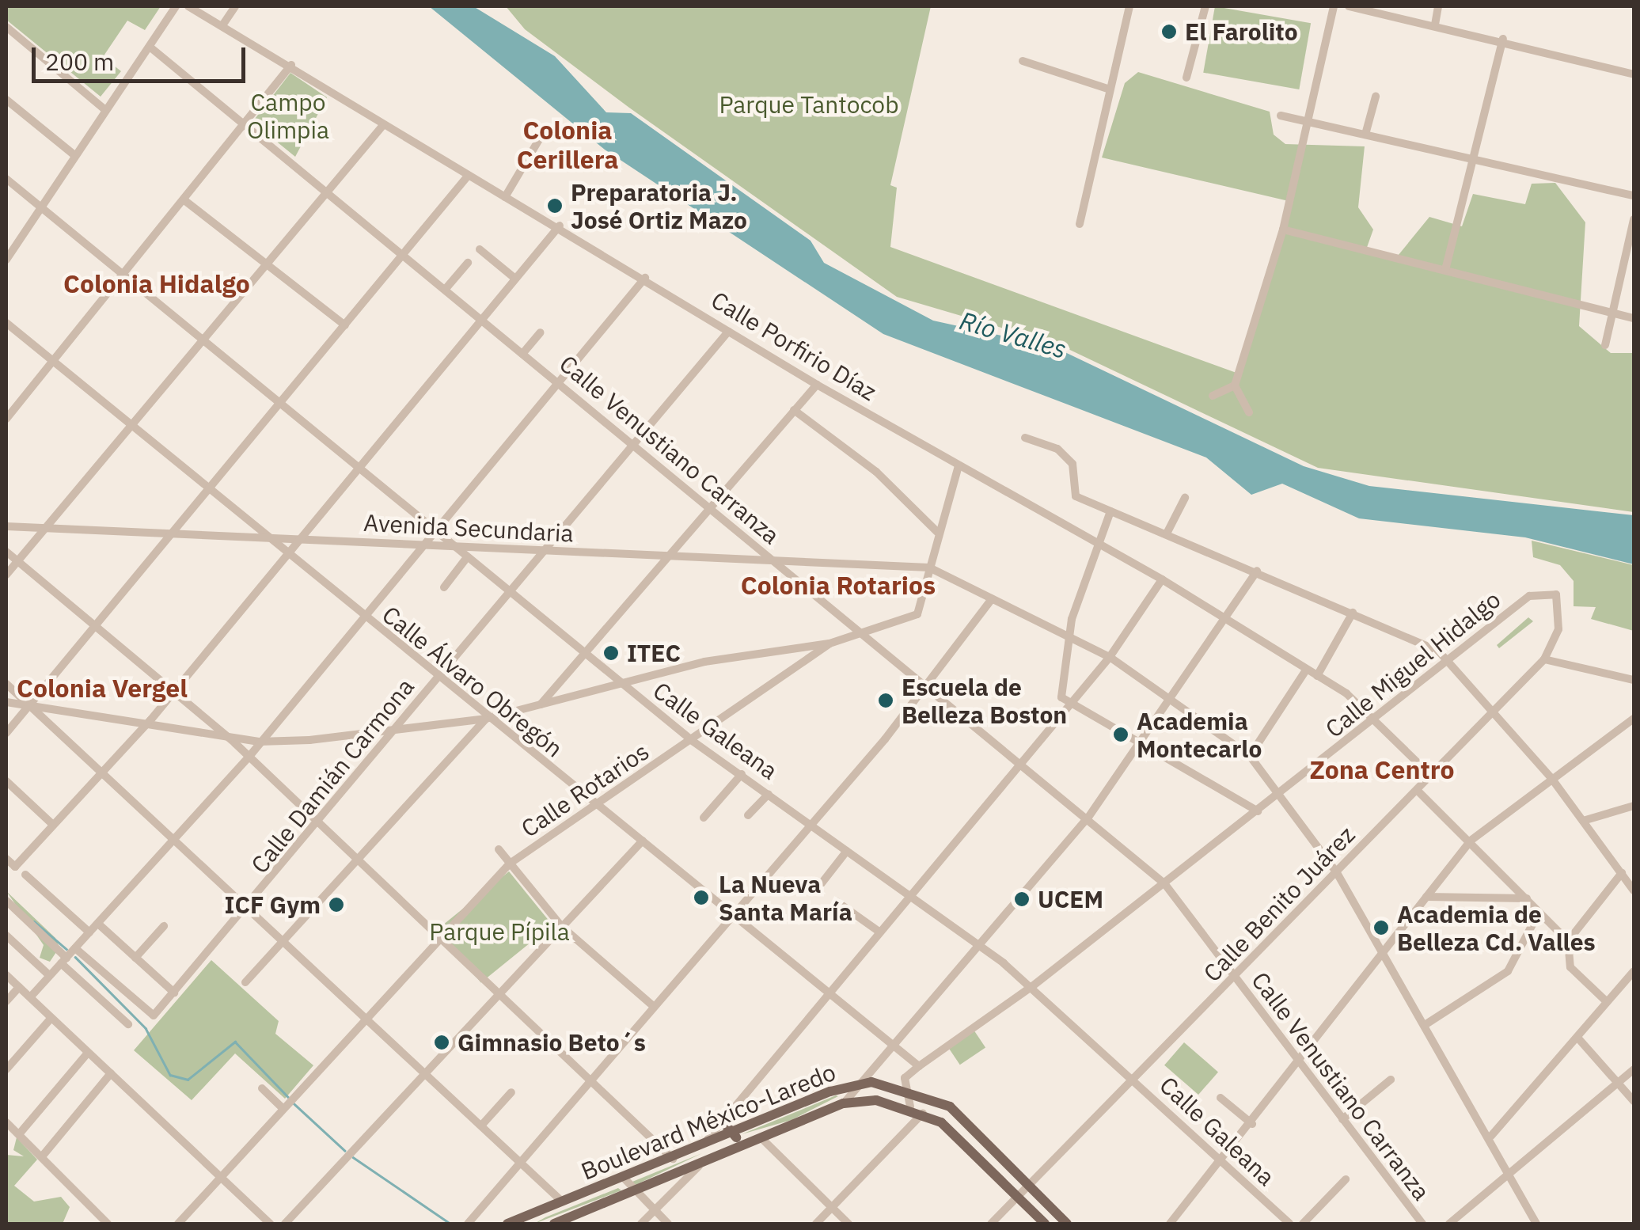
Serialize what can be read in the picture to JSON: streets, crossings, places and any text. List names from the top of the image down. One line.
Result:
{"streets":{"main road":["Boulevard México-Laredo"],"street":["Calle Porfirio Díaz","Calle Venustiano Carranza","Avenida Secundaria","Calle Miguel Hidalgo","Calle Álvaro Obregón","Calle Galeana","Calle Damián Carmona","Calle Rotarios","Calle Benito Juárez"]},"crossings":[["Calle Porfirio Díaz","Calle Miguel Hidalgo"],["Calle Porfirio Díaz","Calle Damián Carmona"],["Calle Porfirio Díaz","Calle Rotarios"],["Calle Porfirio Díaz","Calle Benito Juárez"],["Calle Venustiano Carranza","Avenida Secundaria"],["Calle Venustiano Carranza","Calle Miguel Hidalgo"],["Calle Venustiano Carranza","Calle Damián Carmona"],["Calle Venustiano Carranza","Calle Rotarios"],["Calle Venustiano Carranza","Calle Benito Juárez"],["Avenida Secundaria","Calle Álvaro Obregón"],["Avenida Secundaria","Calle Galeana"],["Avenida Secundaria","Calle Damián Carmona"],["Avenida Secundaria","Calle Rotarios"],["Calle Miguel Hidalgo","Calle Álvaro Obregón"],["Calle Miguel Hidalgo","Calle Galeana"],["Calle Miguel Hidalgo","Calle Benito Juárez"],["Calle Miguel Hidalgo","Boulevard México-Laredo"],["Calle Álvaro Obregón","Calle Damián Carmona"],["Calle Álvaro Obregón","Calle Rotarios"],["Calle Galeana","Calle Damián Carmona"],["Calle Galeana","Calle Rotarios"],["Calle Galeana","Calle Benito Juárez"],["Calle Benito Juárez","Boulevard México-Laredo"]],"districts":["Colonia Cerillera","Colonia Hidalgo","Colonia Rotarios","Colonia Vergel","Zona Centro"],"water":["Río Valles"],"parks":["Campo Olimpia","Parque Tantocob","Parque Pípila"],"places":["El Farolito","Preparatoria J. José Ortiz Mazo","ITEC","Escuela de Belleza Boston","Academia Montecarlo","La Nueva Santa María","UCEM","ICF Gym","Academia de Belleza Cd. Valles","Gimnasio Beto´s"],"scale_bar":"200 m"}
